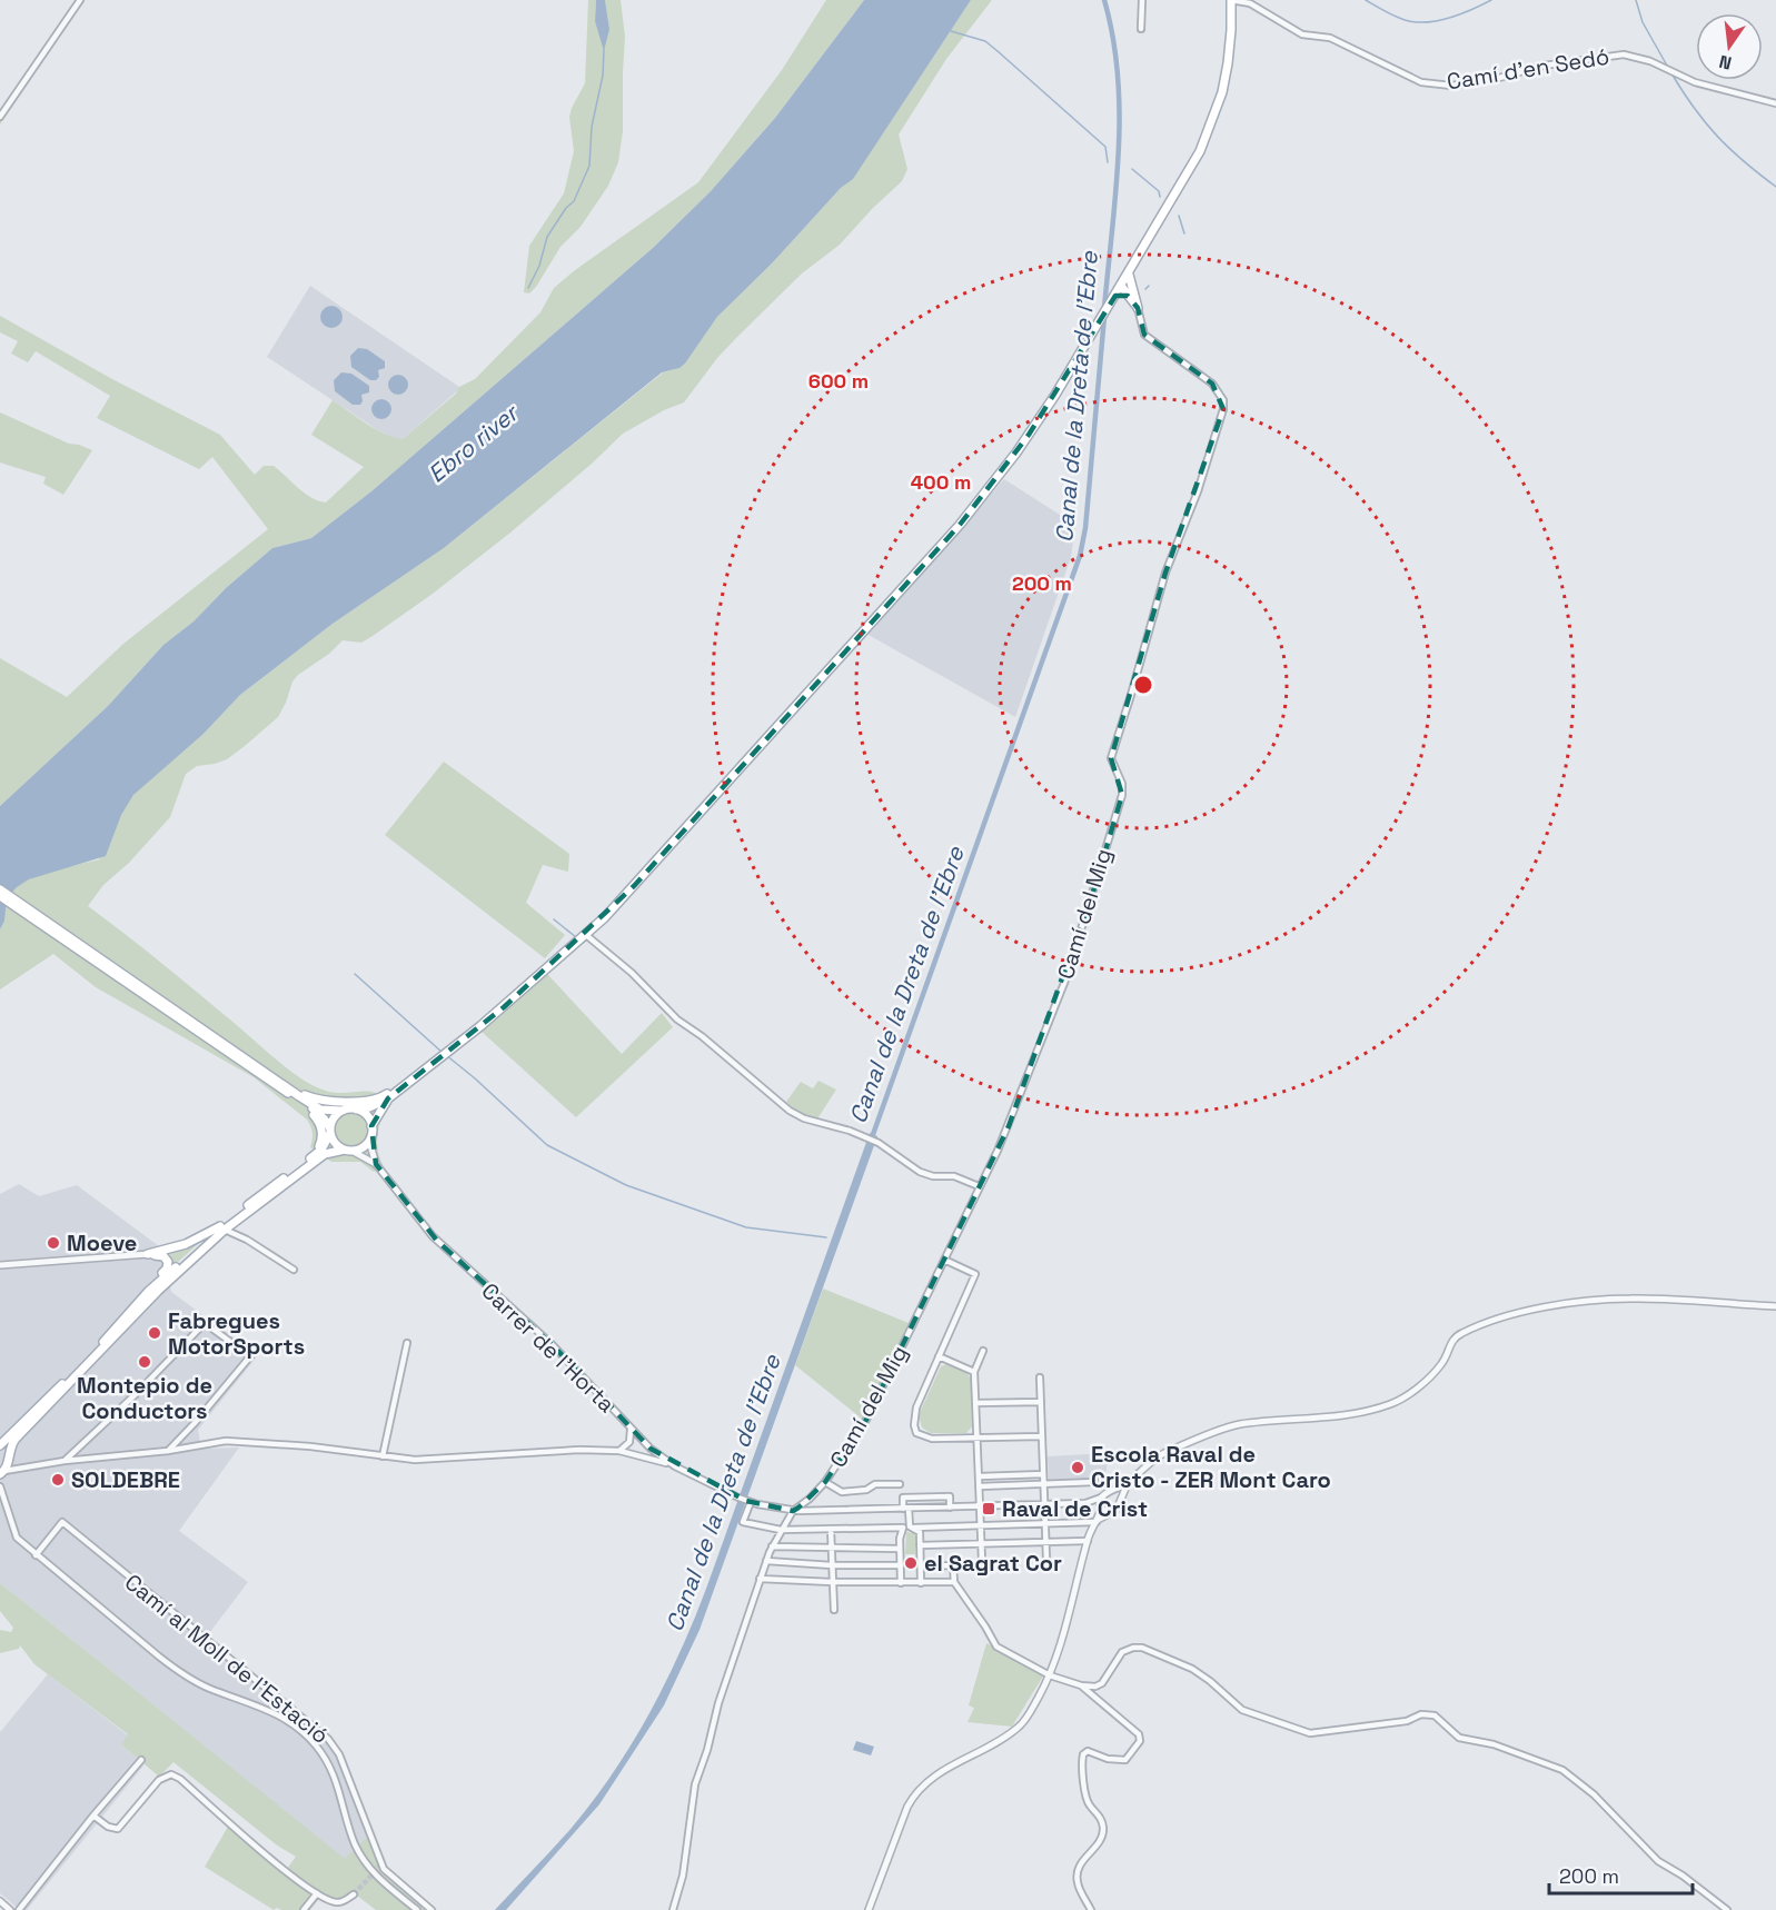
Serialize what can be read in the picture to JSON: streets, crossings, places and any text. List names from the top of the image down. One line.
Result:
{"streets":{"street":["Camí d'en Sedó","Camí del Mig","Carrer de l'Horta","Camí al Moll de l'Estació"]},"crossings":[["Camí del Mig","Carrer de l'Horta"]],"water":["Canal de la Dreta de l'Ebre","Ebro river"],"places":{"other":["Moeve","Fabregues MotorSports","Montepio de Conductors","Escola Raval de Cristo - ZER Mont Caro","SOLDEBRE","el Sagrat Cor"],"transit":["Raval de Crist"]},"scale_bar":"200 m","north":"bottom","rings":["600 m","400 m","200 m"]}
